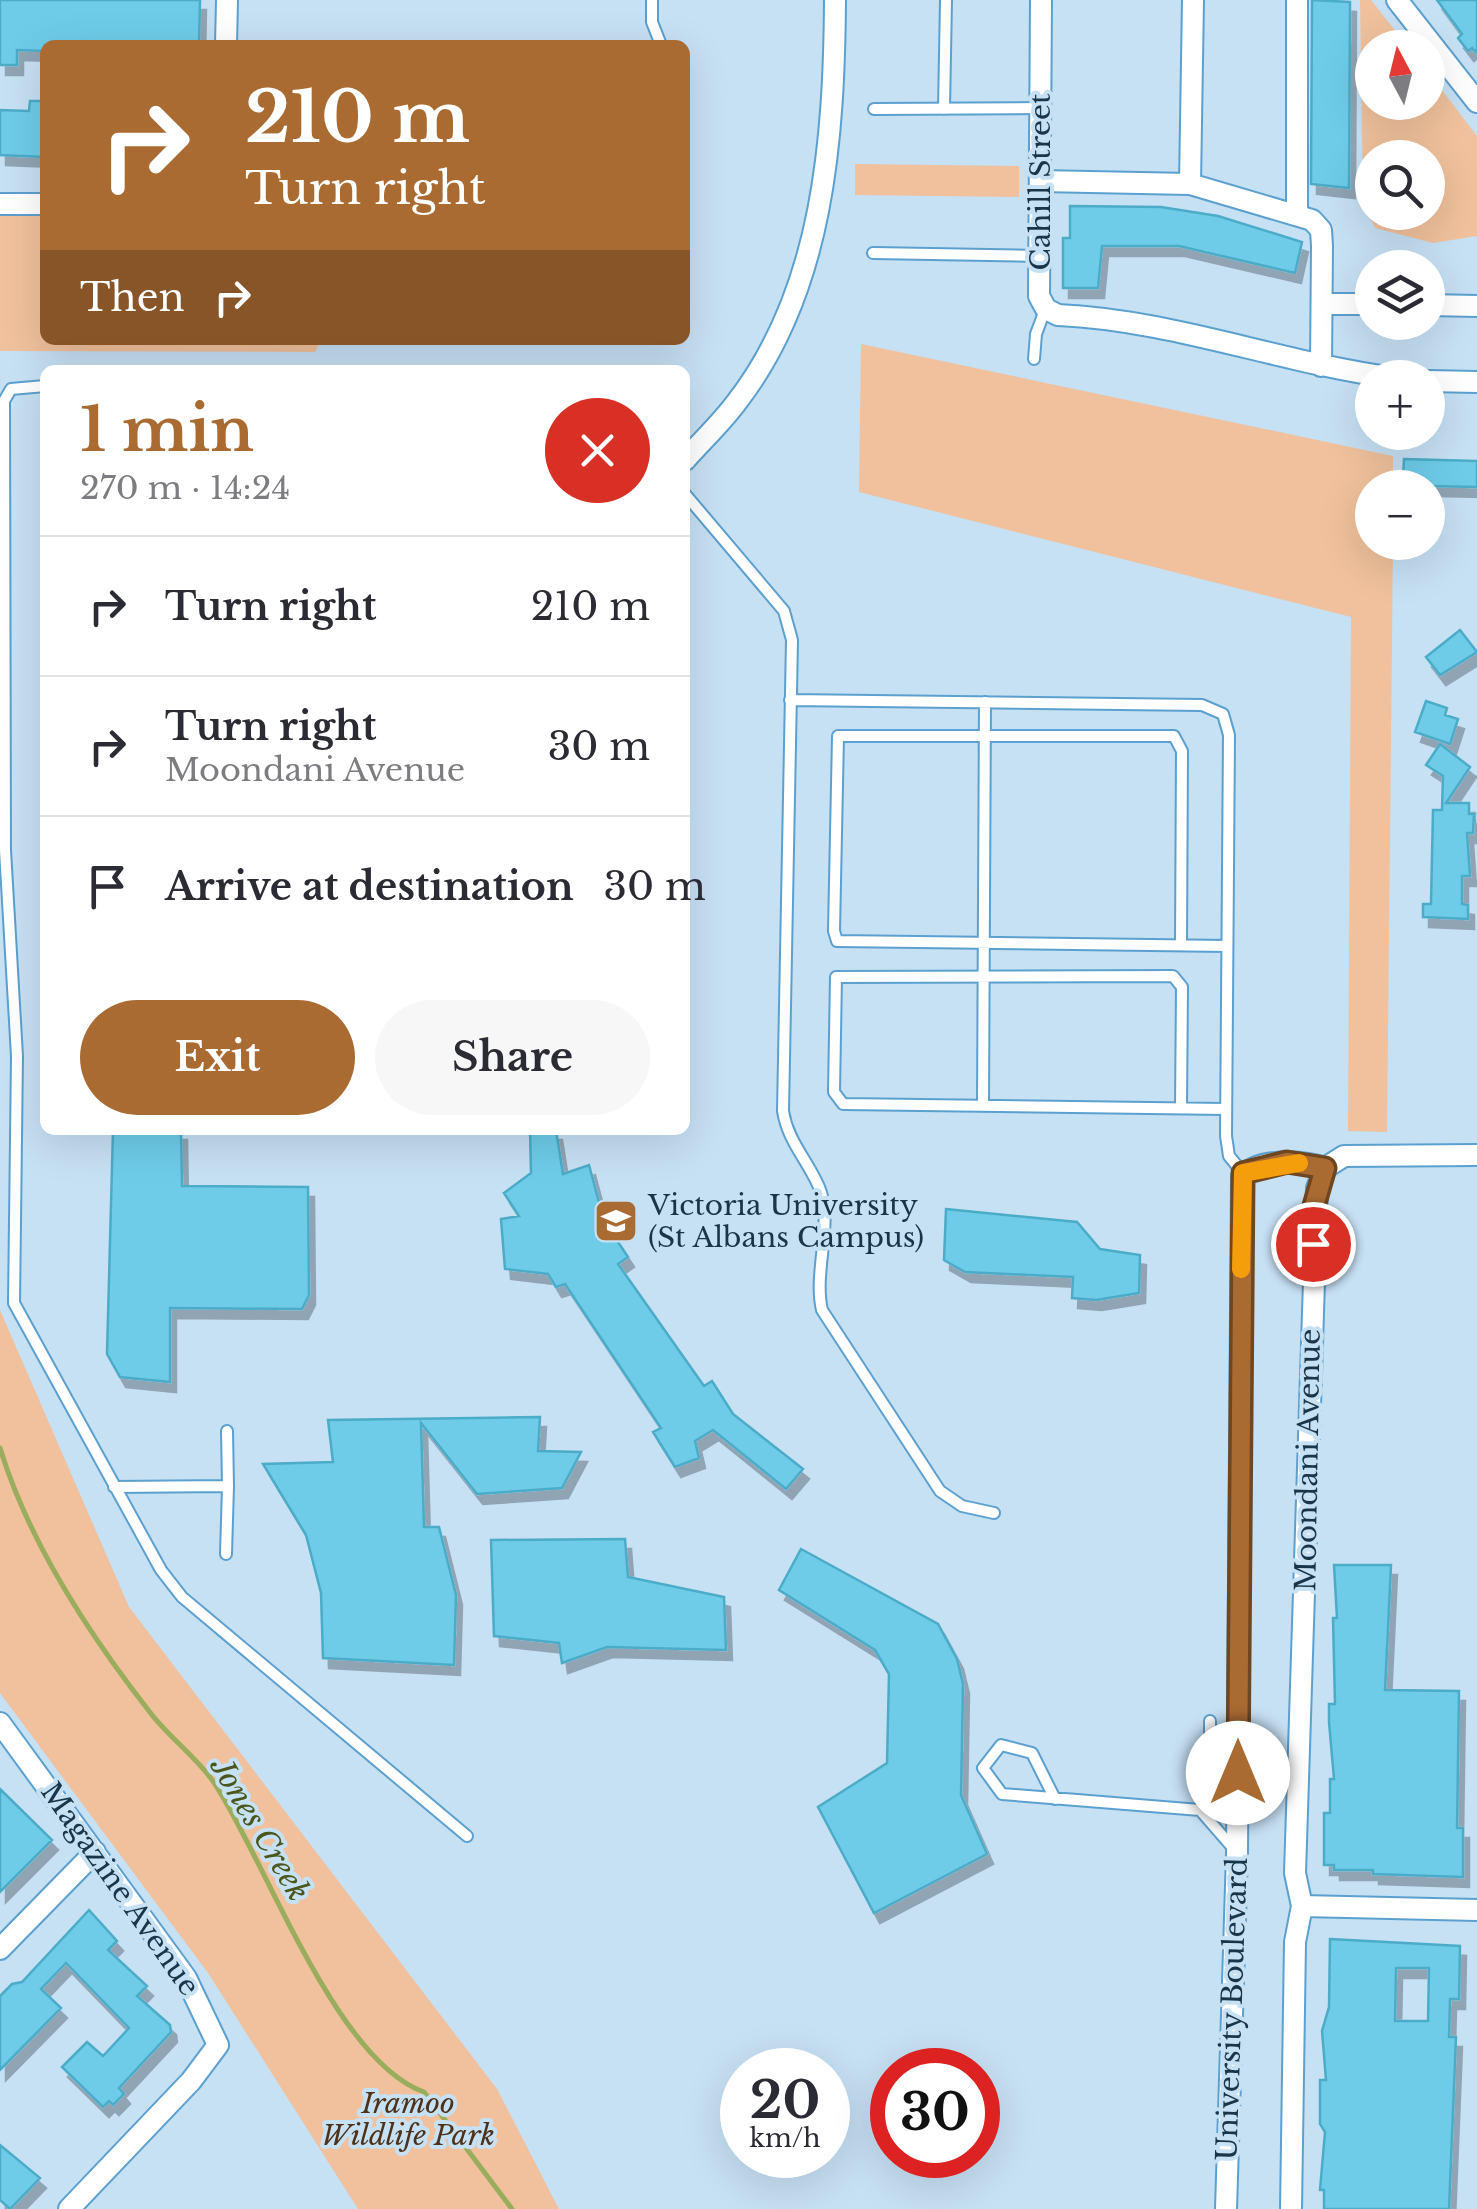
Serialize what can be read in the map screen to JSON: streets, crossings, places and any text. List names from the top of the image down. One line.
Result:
{"streets":{"street":["Cahill Street","Moondani Avenue","Magazine Avenue","University Boulevard"]},"water":["Jones Creek"],"parks":["Iramoo Wildlife Park"],"places":{"school or university":["Victoria University (St Albans Campus)"]},"north":"top","page":{"map_buttons":["+","−"],"turn":["210 m","Turn right"],"then":"Then","heading":["1 min","270 m · 14:24"],"list":[{"name":"Turn right","value":"210 m"},{"name":"Turn right","note":"Moondani Avenue","value":"30 m"},{"name":"Arrive at destination","value":"30 m"}],"buttons":["Exit","Share"],"speed":"20 km/h","limit":"30"}}
